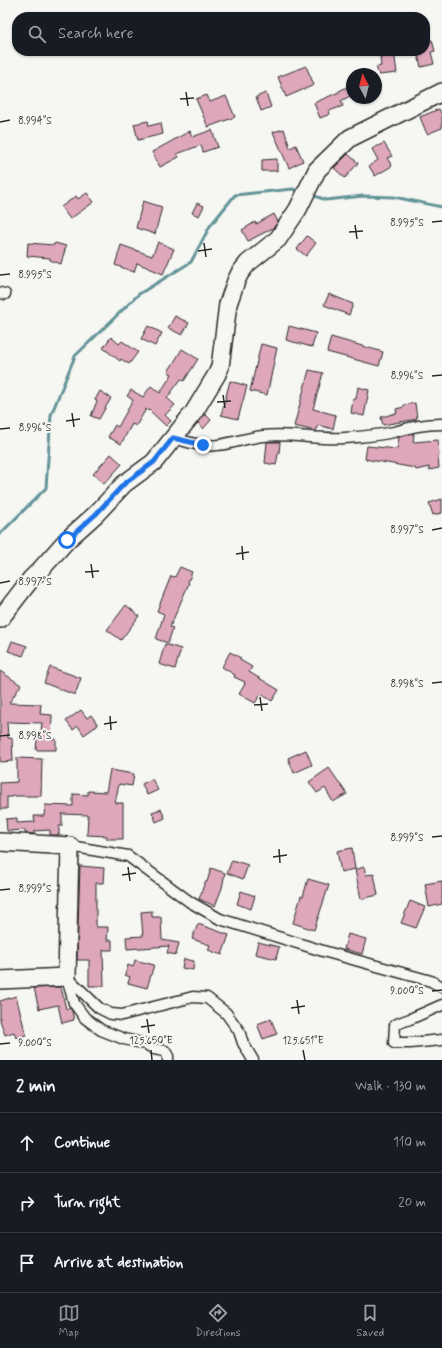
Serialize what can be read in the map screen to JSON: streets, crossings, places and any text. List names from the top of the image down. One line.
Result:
{"north":"top","page":{"search":"Search here","heading":["2 min","Walk · 130 m"],"list":[["Continue","110 m"],["Turn right","20 m"],"Arrive at destination"],"nav":["Map","Directions","Saved"]},"coordinates":["8.994°S","8.995°S","8.996°S","8.997°S","8.998°S","8.999°S","9.000°S","125.650°E","125.651°E"]}
